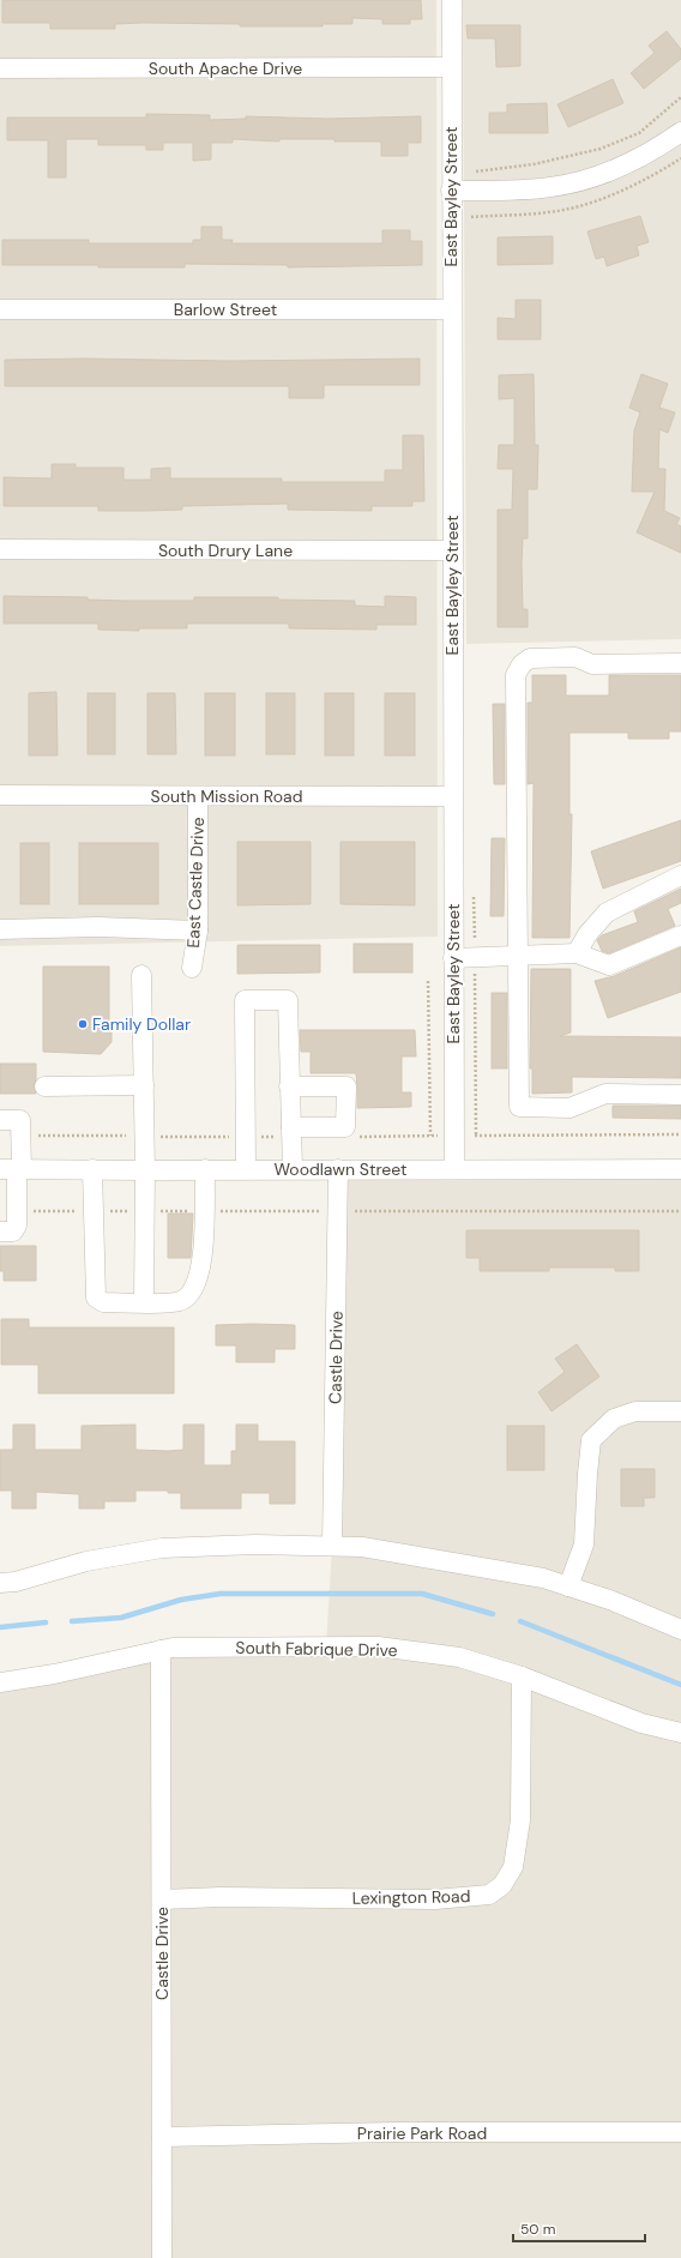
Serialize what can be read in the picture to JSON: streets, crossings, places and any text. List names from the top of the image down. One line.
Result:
{"streets":{"street":["South Apache Drive","East Bayley Street","Barlow Street","South Drury Lane","South Mission Road","East Castle Drive","Woodlawn Street","Castle Drive","South Fabrique Drive","Lexington Road","Prairie Park Road"]},"crossings":[["South Apache Drive","East Bayley Street"],["East Bayley Street","Barlow Street"],["East Bayley Street","South Drury Lane"],["East Bayley Street","South Mission Road"],["East Bayley Street","Woodlawn Street"],["South Mission Road","East Castle Drive"],["Woodlawn Street","Castle Drive"],["Castle Drive","South Fabrique Drive"],["Castle Drive","Lexington Road"],["Castle Drive","Prairie Park Road"],["South Fabrique Drive","Lexington Road"]],"places":["Family Dollar"],"scale_bar":"50 m"}
